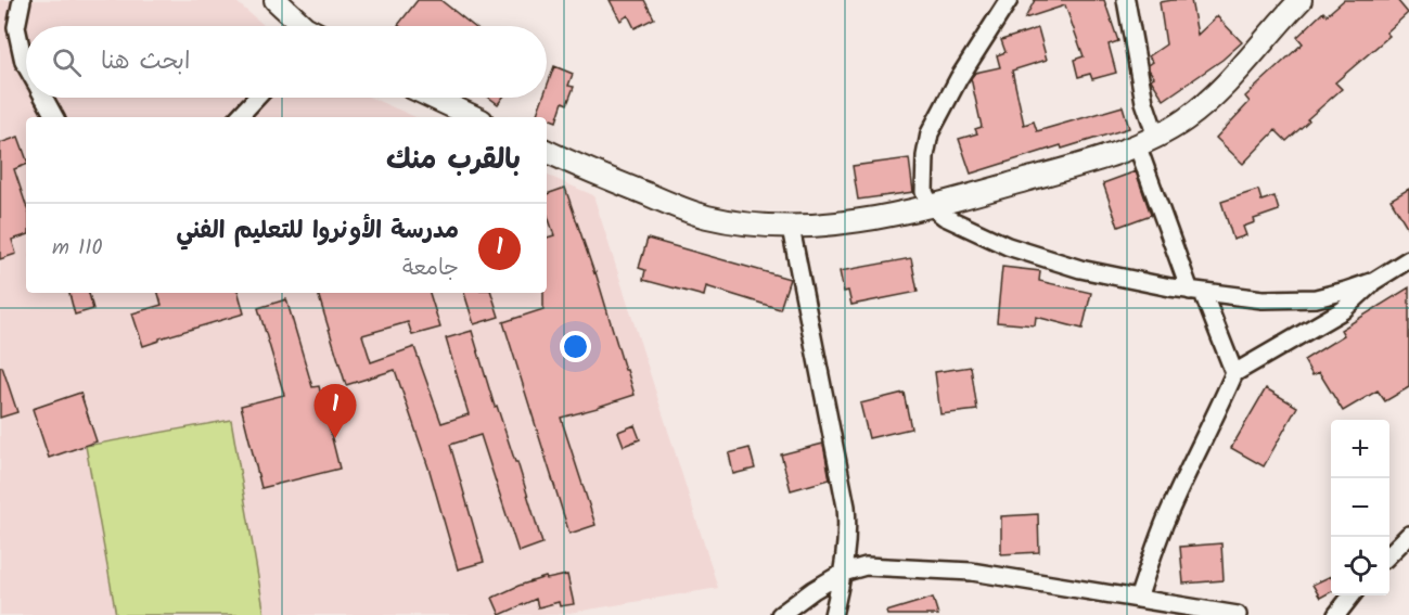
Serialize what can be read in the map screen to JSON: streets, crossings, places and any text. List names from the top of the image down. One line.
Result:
{"page":{"search":"ابحث هنا","heading":"بالقرب منك","list":[{"mark":"1","name":"مدرسة الأونروا للتعليم الفني","note":"جامعة","value":"110 m"}],"pins":"1","map_buttons":["+","−"]}}
